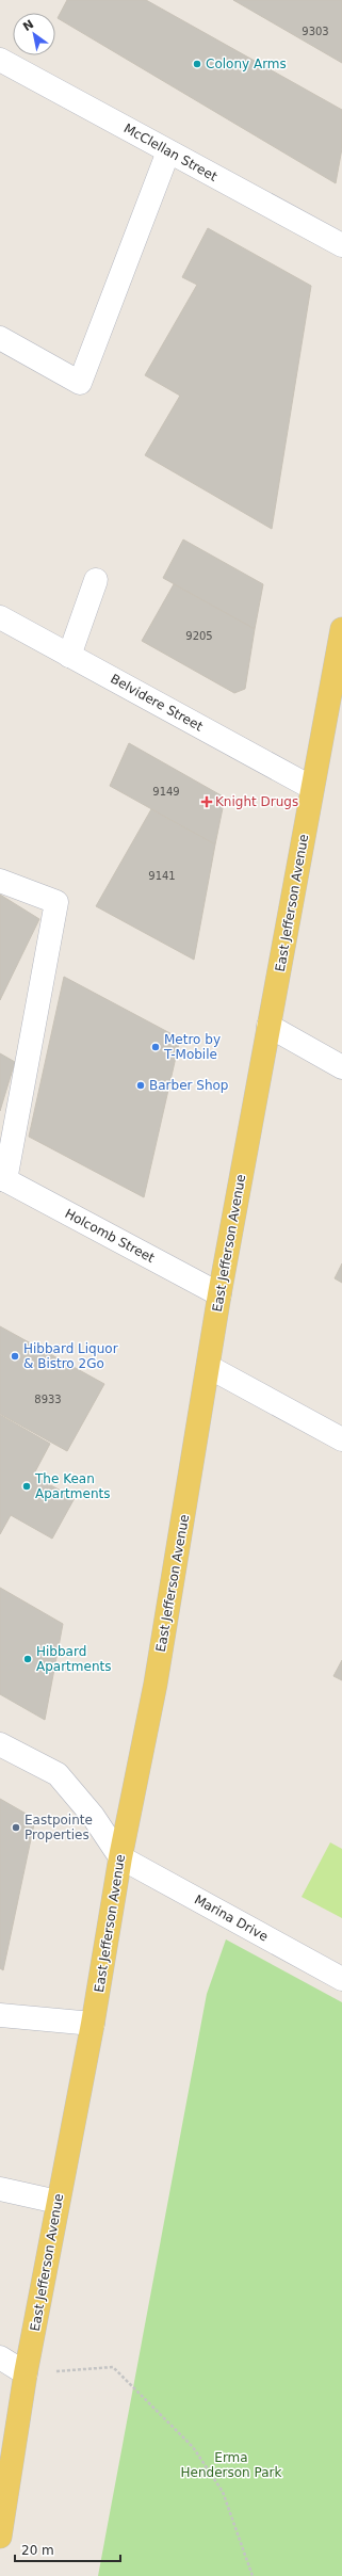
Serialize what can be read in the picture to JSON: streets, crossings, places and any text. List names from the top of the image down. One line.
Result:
{"streets":{"main road":["East Jefferson Avenue"],"street":["McClellan Street","Belvidere Street","Holcomb Street","Marina Drive"]},"crossings":[["Belvidere Street","East Jefferson Avenue"],["East Jefferson Avenue","Holcomb Street"],["East Jefferson Avenue","Marina Drive"]],"parks":["Erma Henderson Park"],"places":{"other":["Colony Arms","Metro by T-Mobile","Barber Shop","Hibbard Liquor & Bistro 2Go","The Kean Apartments","Hibbard Apartments","Eastpointe Properties"],"health":["Knight Drugs"]},"house_numbers":["9303","9205","9149","9141","8933"],"scale_bar":"20 m","north":"top left"}
